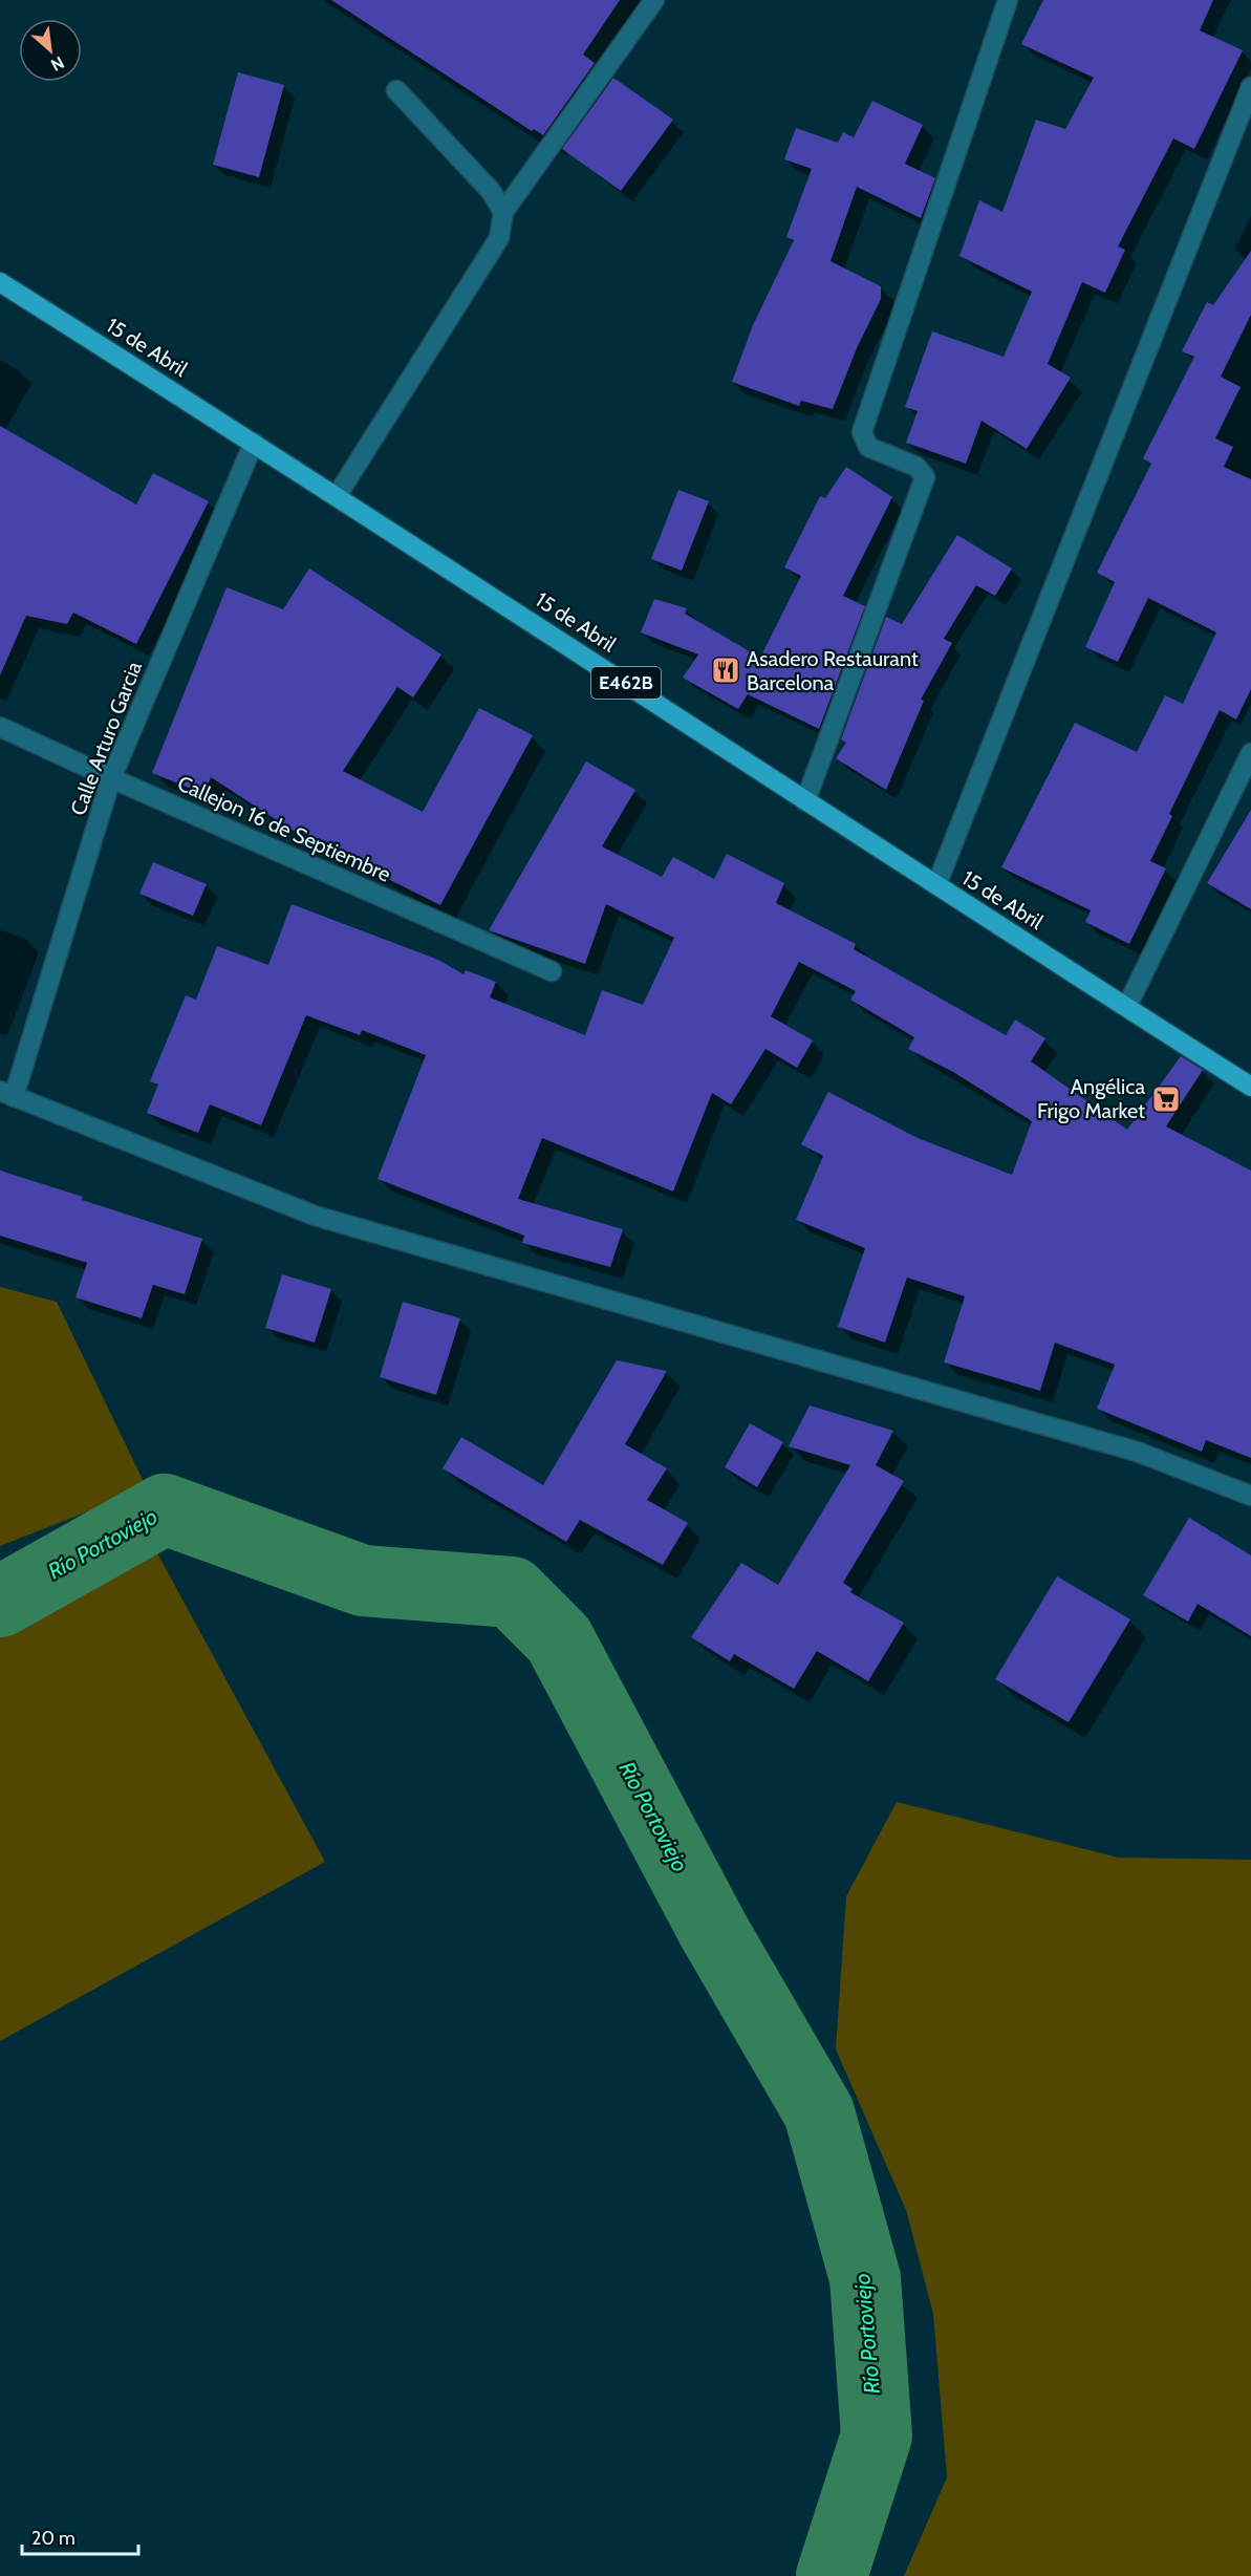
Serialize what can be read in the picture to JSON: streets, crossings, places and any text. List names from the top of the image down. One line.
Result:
{"streets":{"main road":["15 de Abril","E462B"],"street":["Calle Arturo Garcia","Callejon 16 de Septiembre"]},"crossings":[["15 de Abril","Calle Arturo Garcia"],["Calle Arturo Garcia","Callejon 16 de Septiembre"]],"water":["Río Portoviejo"],"places":{"restaurant":["Asadero Restaurant Barcelona"],"supermarket":["Angélica Frigo Market"]},"scale_bar":"20 m","north":"bottom right"}
